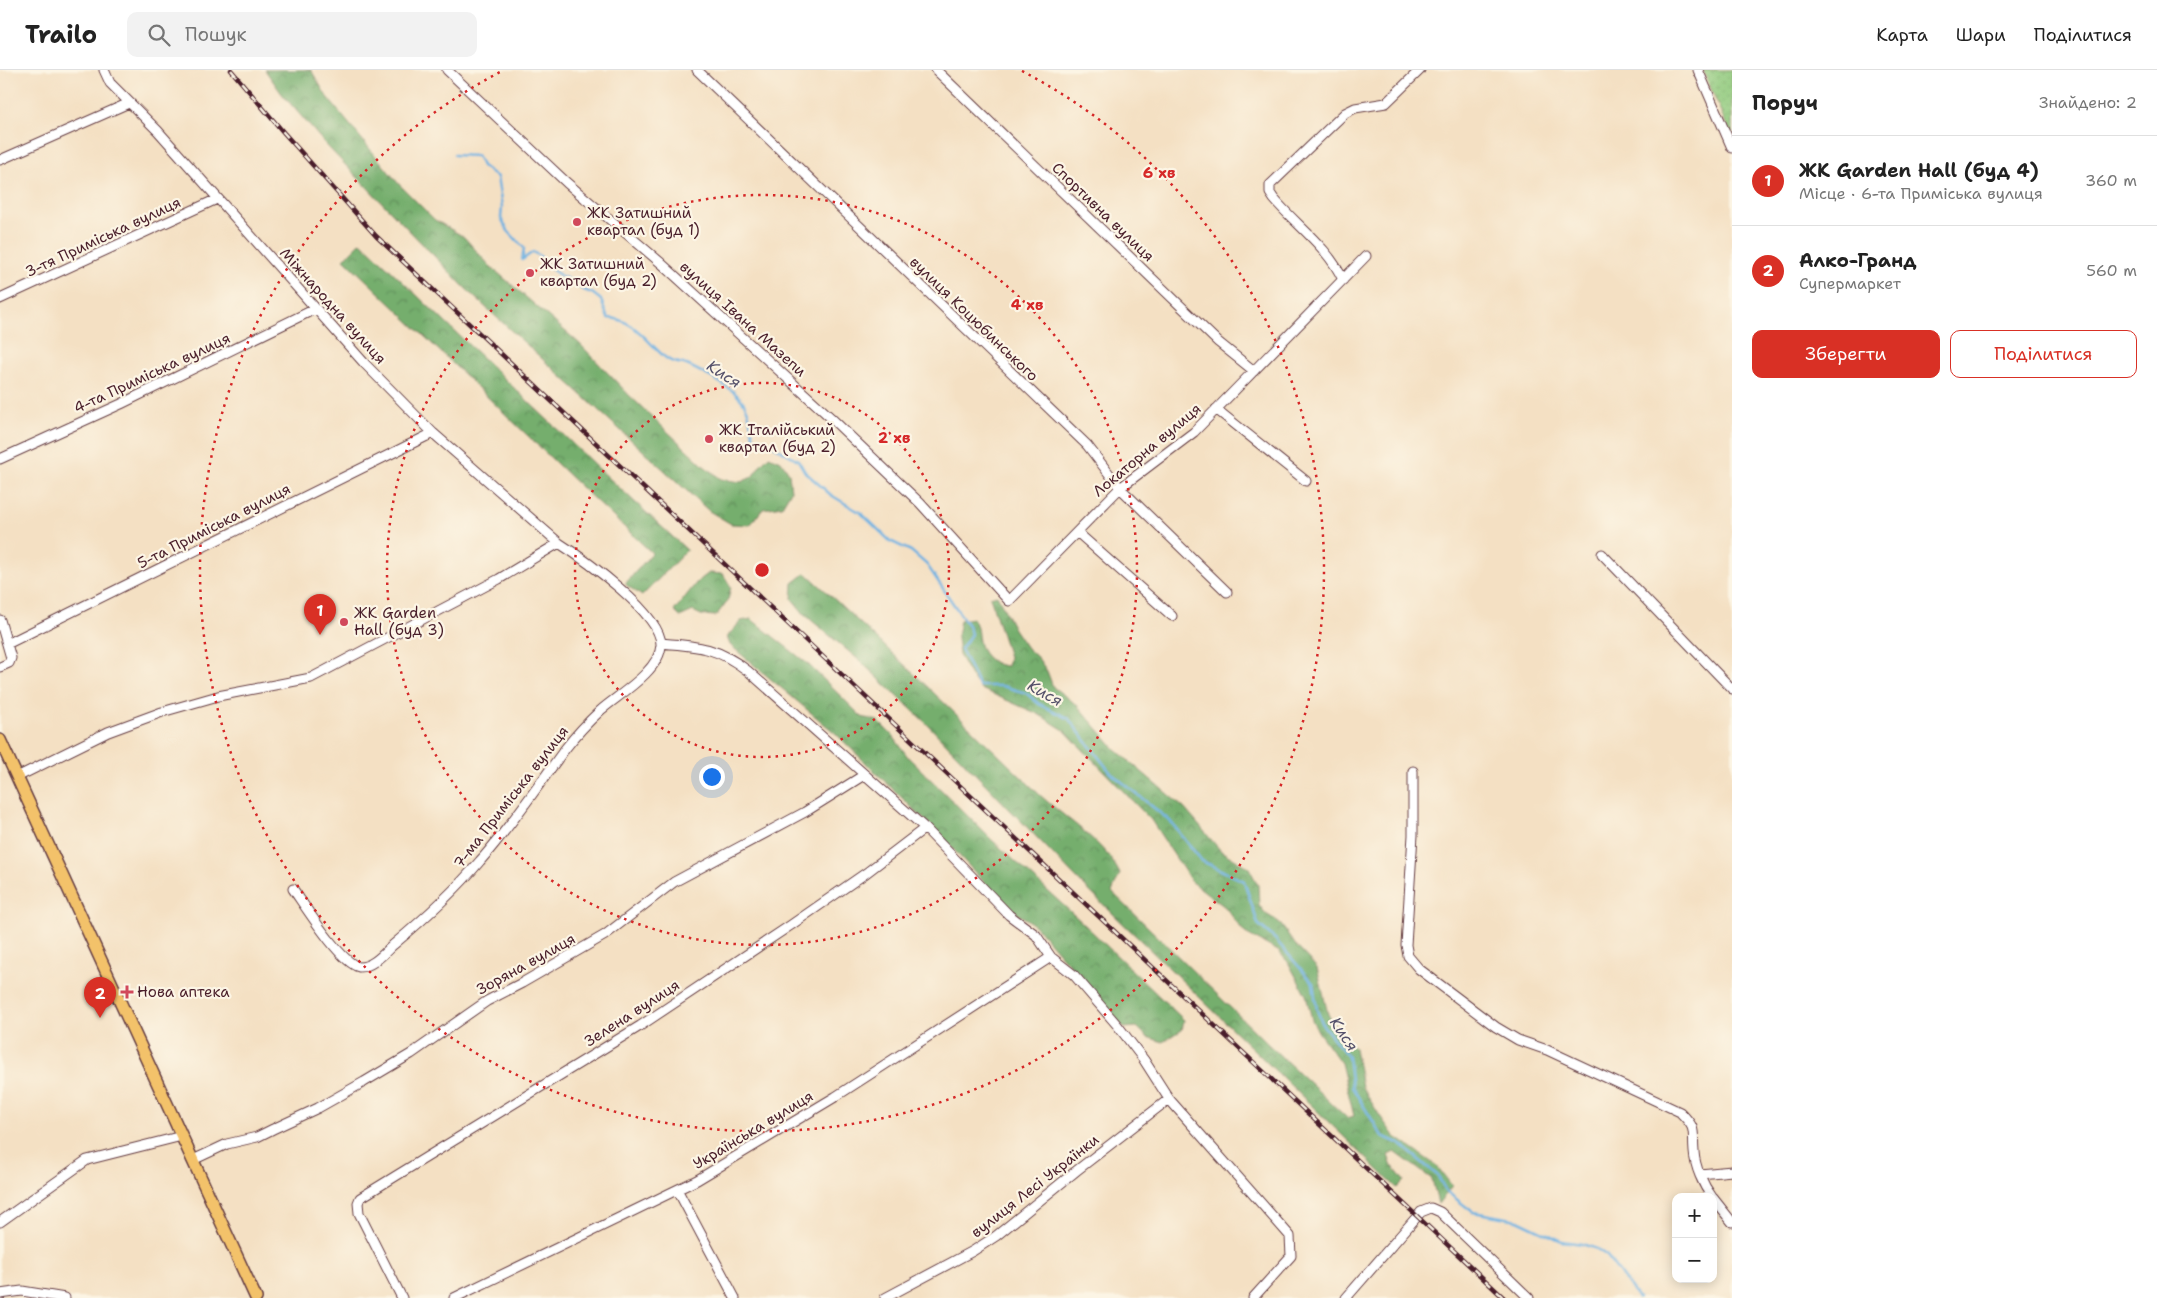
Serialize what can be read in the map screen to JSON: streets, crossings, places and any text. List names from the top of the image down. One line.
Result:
{"streets":{"street":["Спортивна вулиця","3-тя Приміська вулиця","Міжнародна вулиця","вулиця Івана Мазепи","вулиця Коцюбинського","4-та Приміська вулиця","Локаторна вулиця","5-та Приміська вулиця","7-ма Приміська вулиця","Зоряна вулиця","Зелена вулиця","Українська вулиця","вулиця Лесі Українки"]},"crossings":[["Спортивна вулиця","Локаторна вулиця"],["3-тя Приміська вулиця","Міжнародна вулиця"],["Міжнародна вулиця","4-та Приміська вулиця"],["Міжнародна вулиця","5-та Приміська вулиця"],["Міжнародна вулиця","7-ма Приміська вулиця"],["вулиця Івана Мазепи","Локаторна вулиця"],["вулиця Коцюбинського","Локаторна вулиця"]],"water":["Кися"],"places":{"other":["ЖК Затишний квартал (буд 1)","ЖК Затишний квартал (буд 2)","ЖК Італійський квартал (буд 2)","ЖК Garden Hall (буд 3)"],"health":["Нова аптека"]},"page":{"header":"Trailo","search":"Пошук","nav":["Карта","Шари","Поділитися"],"heading":["Поруч","Знайдено: 2"],"list":[{"mark":"1","name":"ЖК Garden Hall (буд 4)","note":"Місце · 6-та Приміська вулиця","value":"360 m"},{"mark":"2","name":"Алко-Гранд","note":"Супермаркет","value":"560 m"}],"buttons":["Зберегти","Поділитися"],"pins":["1","2"],"map_buttons":["+","−"]},"rings":["6 хв","4 хв","2 хв"]}
